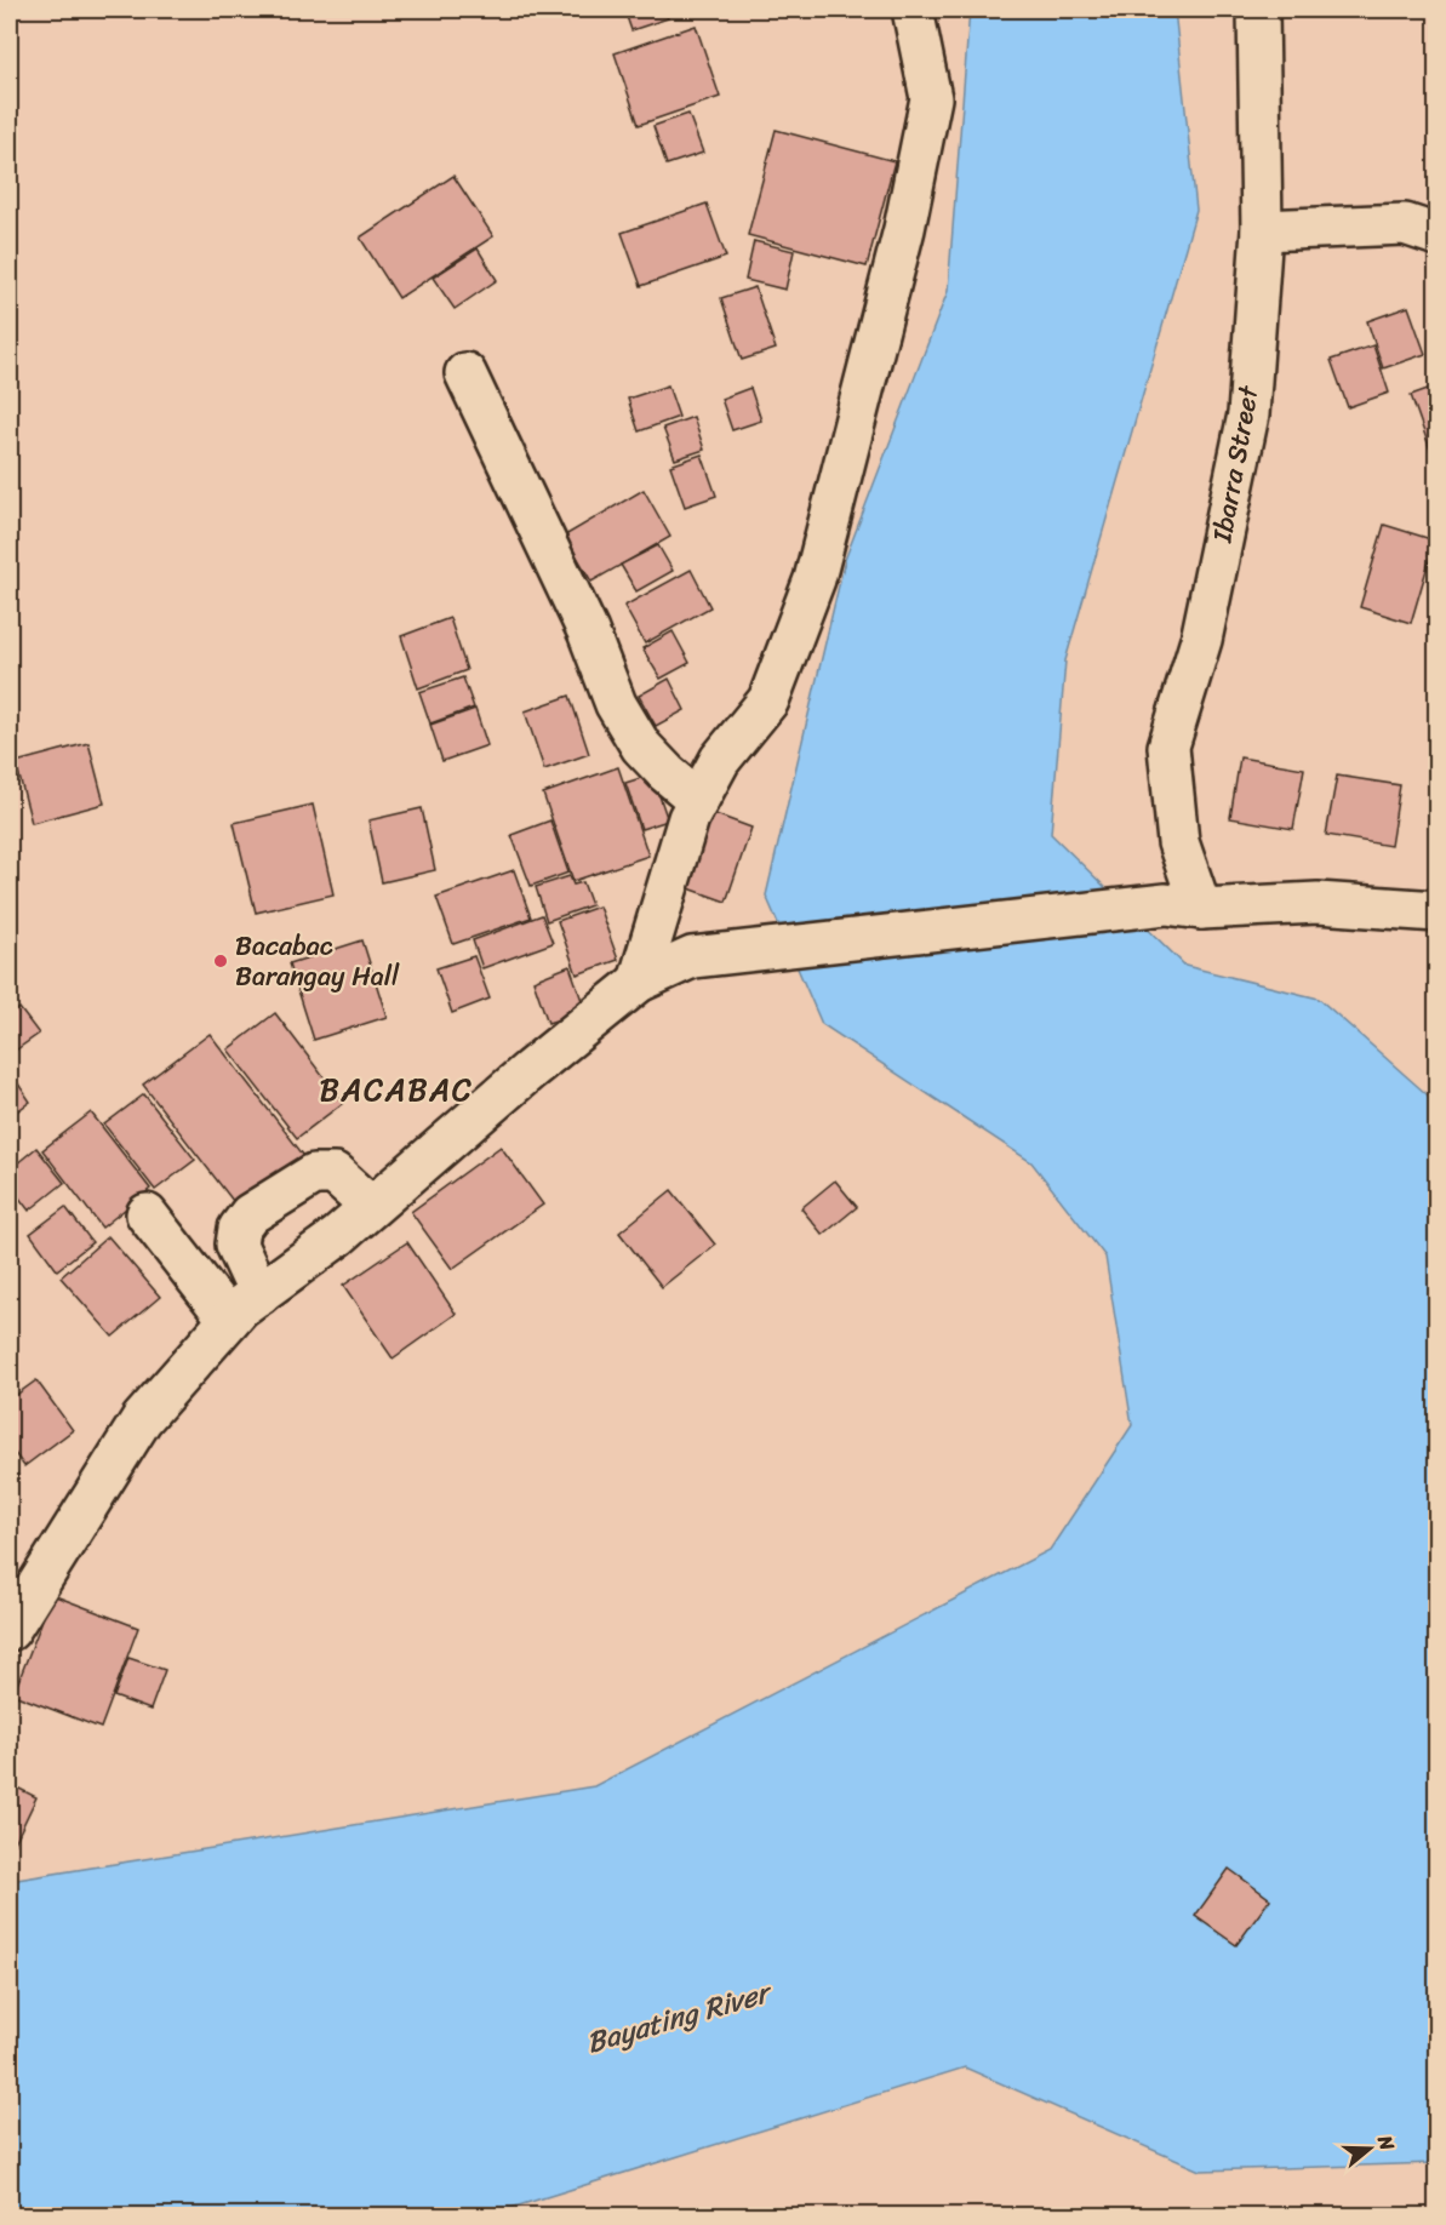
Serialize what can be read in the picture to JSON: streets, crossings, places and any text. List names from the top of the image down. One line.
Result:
{"streets":{"street":["Ibarra Street"]},"districts":["BACABAC"],"water":["Bayating River"],"places":["Bacabac Barangay Hall"],"north":"right"}
